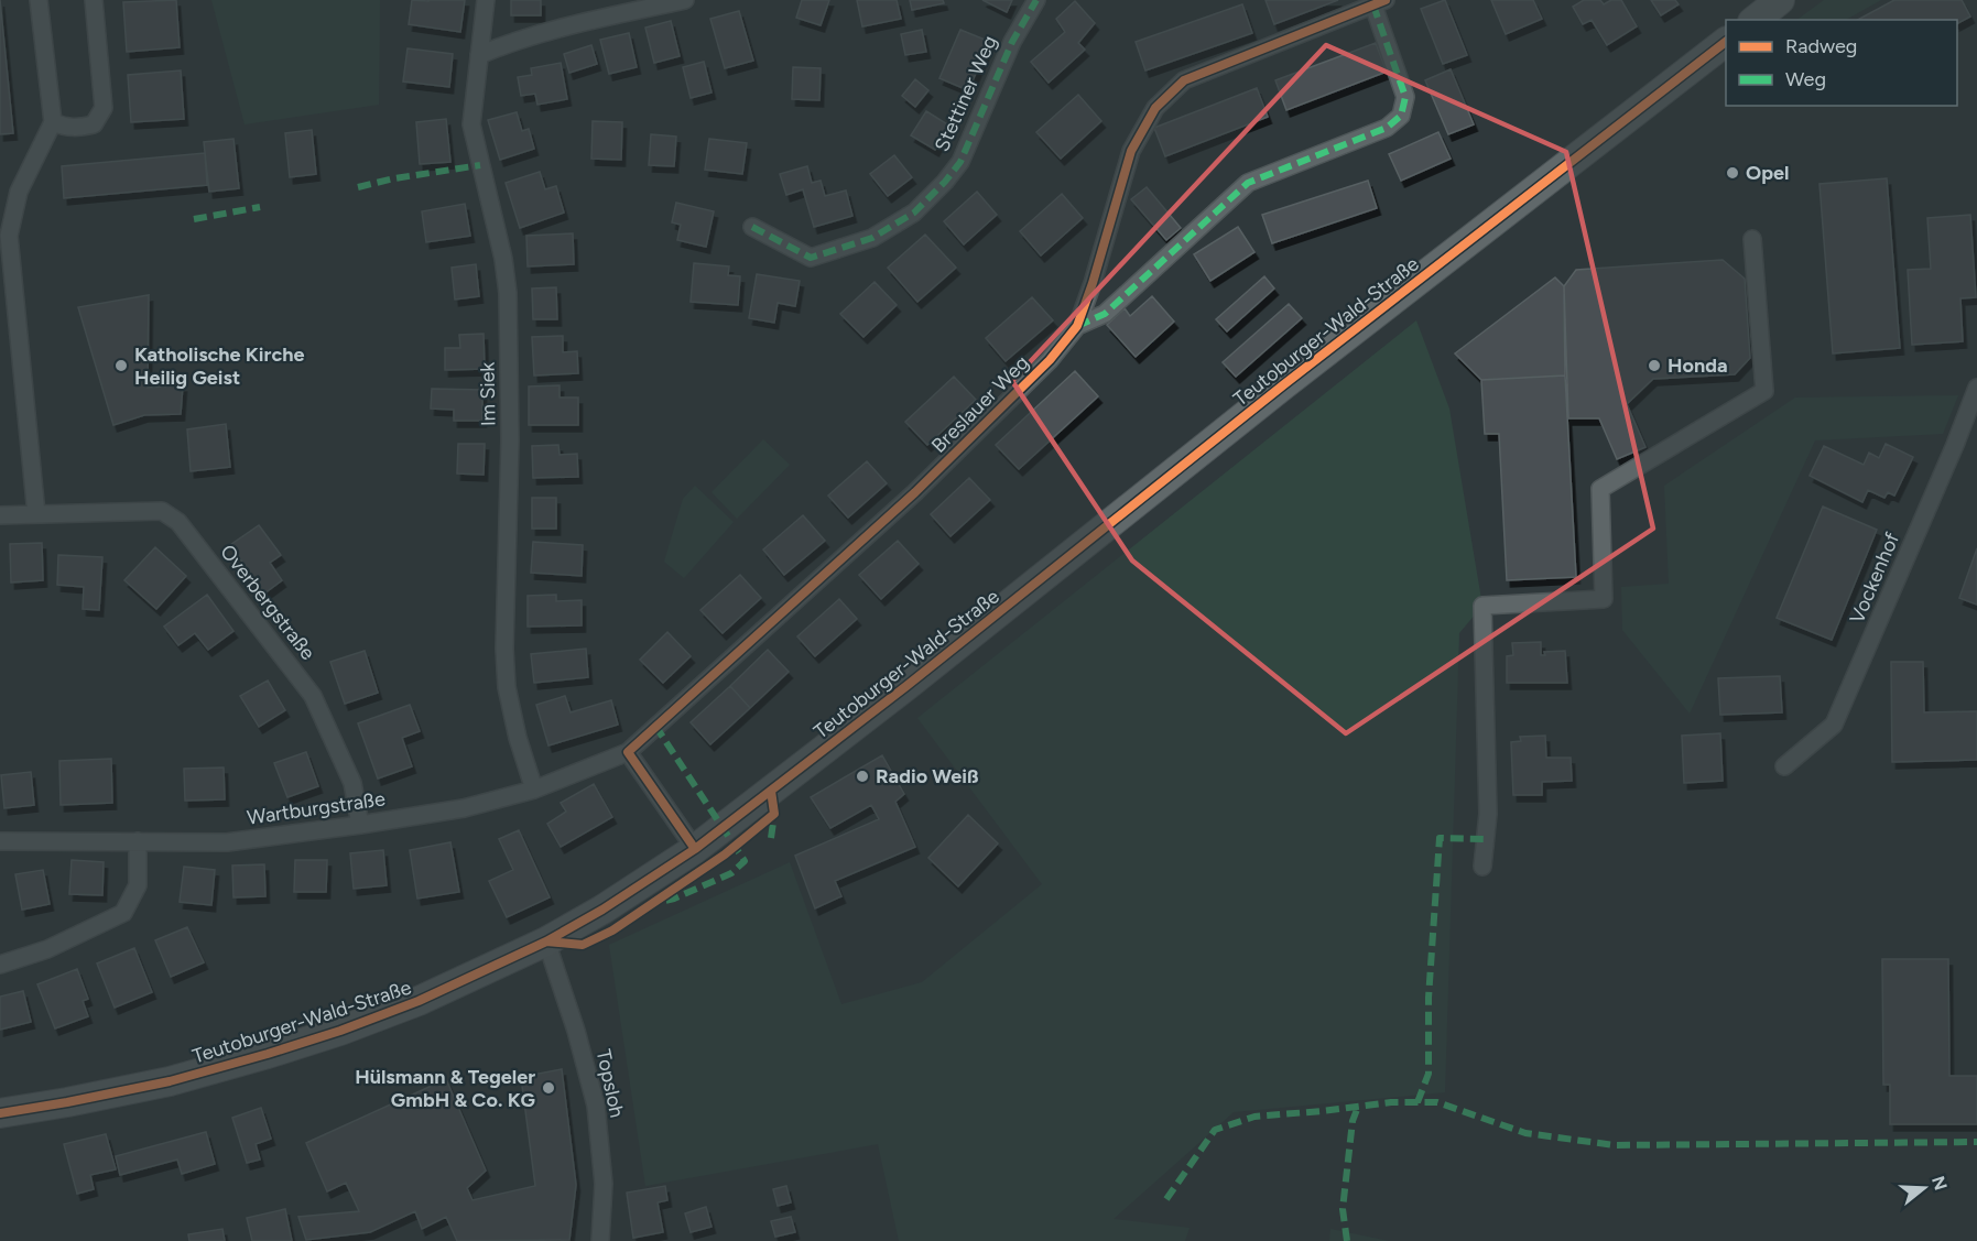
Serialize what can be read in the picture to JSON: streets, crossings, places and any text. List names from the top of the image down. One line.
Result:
{"streets":{"main road":["Teutoburger-Wald-Straße"],"street":["Stettiner Weg","Im Siek","Breslauer Weg","Vockenhof","Overbergstraße","Wartburgstraße","Topsloh"]},"crossings":[["Teutoburger-Wald-Straße","Topsloh"],["Im Siek","Wartburgstraße"],["Breslauer Weg","Wartburgstraße"],["Overbergstraße","Wartburgstraße"]],"places":["Opel","Katholische Kirche Heilig Geist","Honda","Radio Weiß","Hülsmann & Tegeler GmbH & Co. KG"],"legend":["Radweg","Weg"],"north":"right"}
